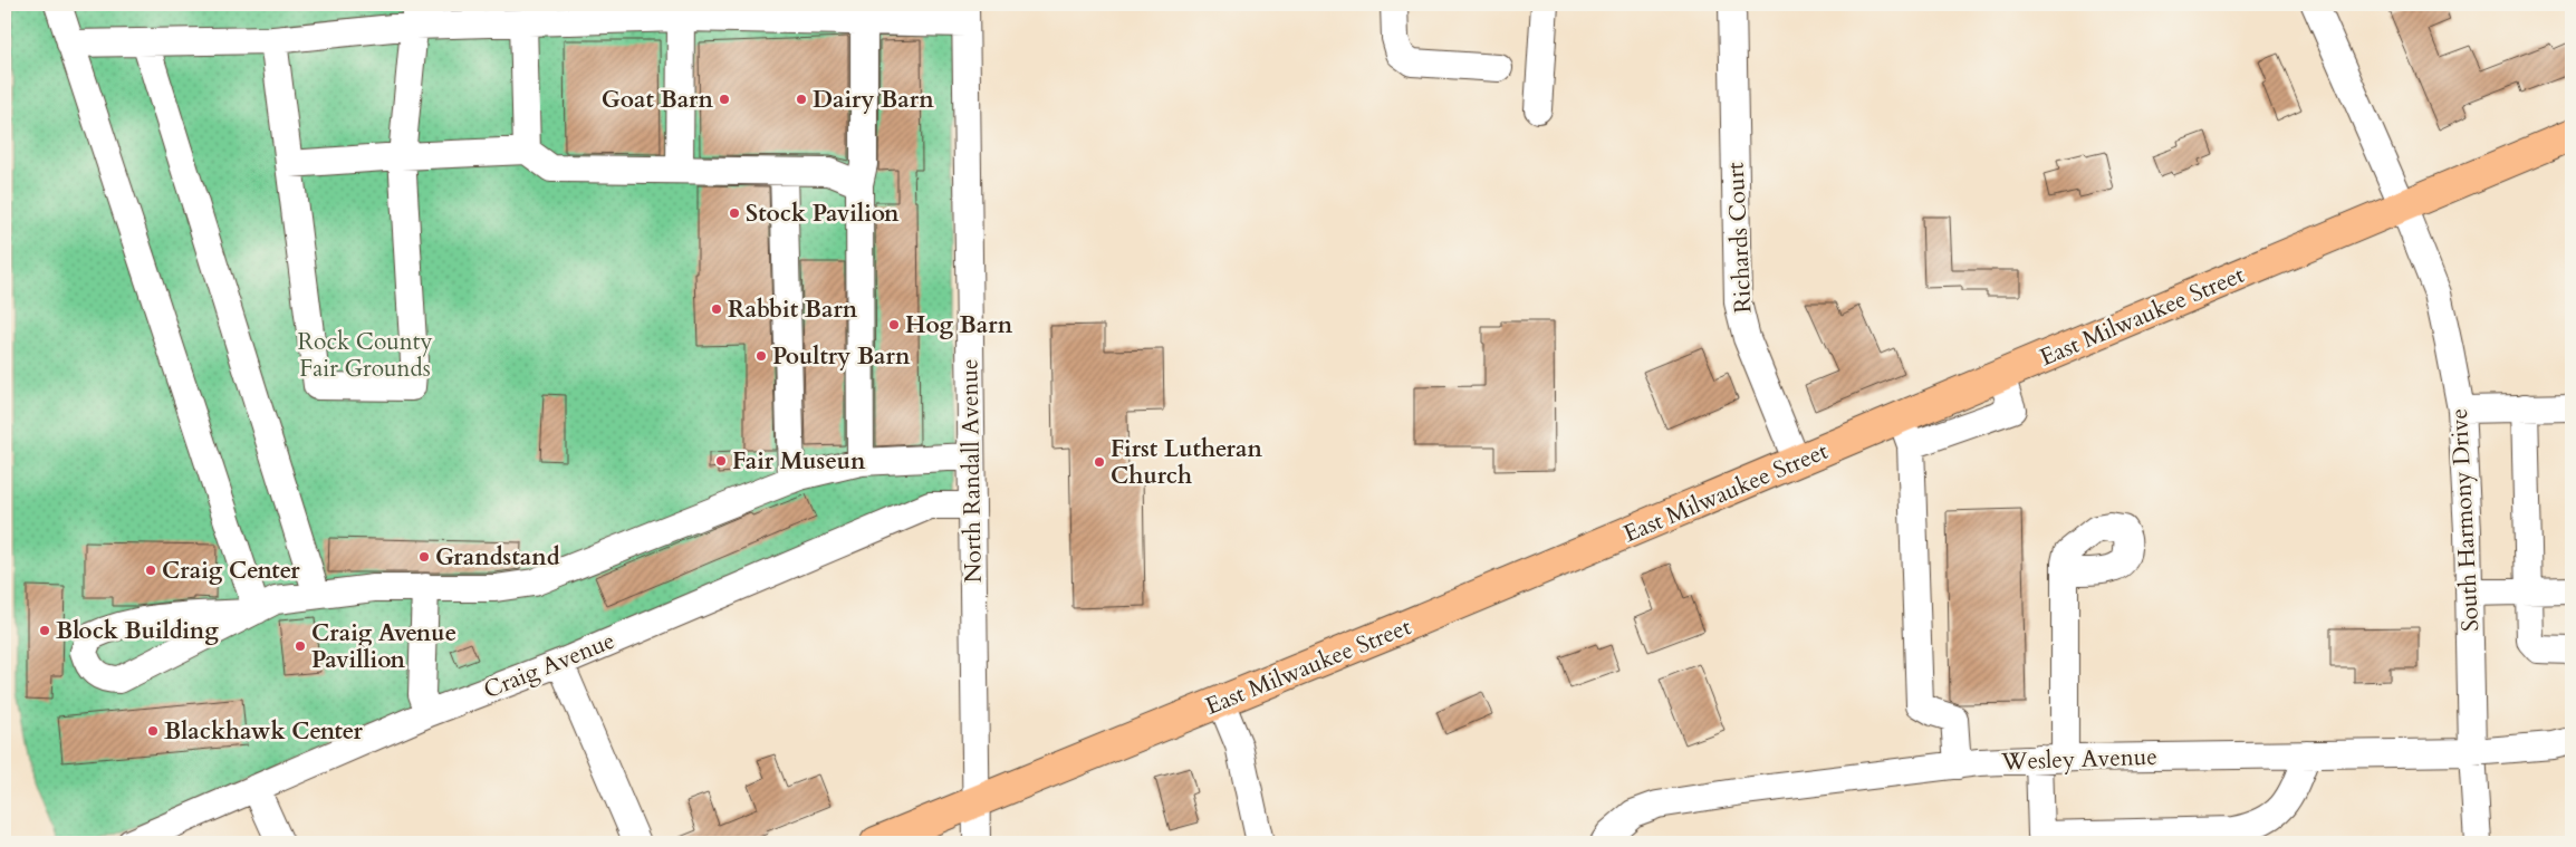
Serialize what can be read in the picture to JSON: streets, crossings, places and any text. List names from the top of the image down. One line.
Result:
{"streets":{"main road":["East Milwaukee Street"],"street":["Richards Court","North Randall Avenue","South Harmony Drive","Craig Avenue","Wesley Avenue"]},"crossings":[["Richards Court","East Milwaukee Street"],["East Milwaukee Street","North Randall Avenue"],["East Milwaukee Street","South Harmony Drive"],["North Randall Avenue","Craig Avenue"],["South Harmony Drive","Wesley Avenue"]],"parks":["Rock County Fair Grounds"],"places":["Goat Barn","Dairy Barn","Stock Pavilion","Rabbit Barn","Hog Barn","Poultry Barn","Fair Museun","First Lutheran Church","Grandstand","Craig Center","Block Building","Craig Avenue Pavillion","Blackhawk Center"]}
